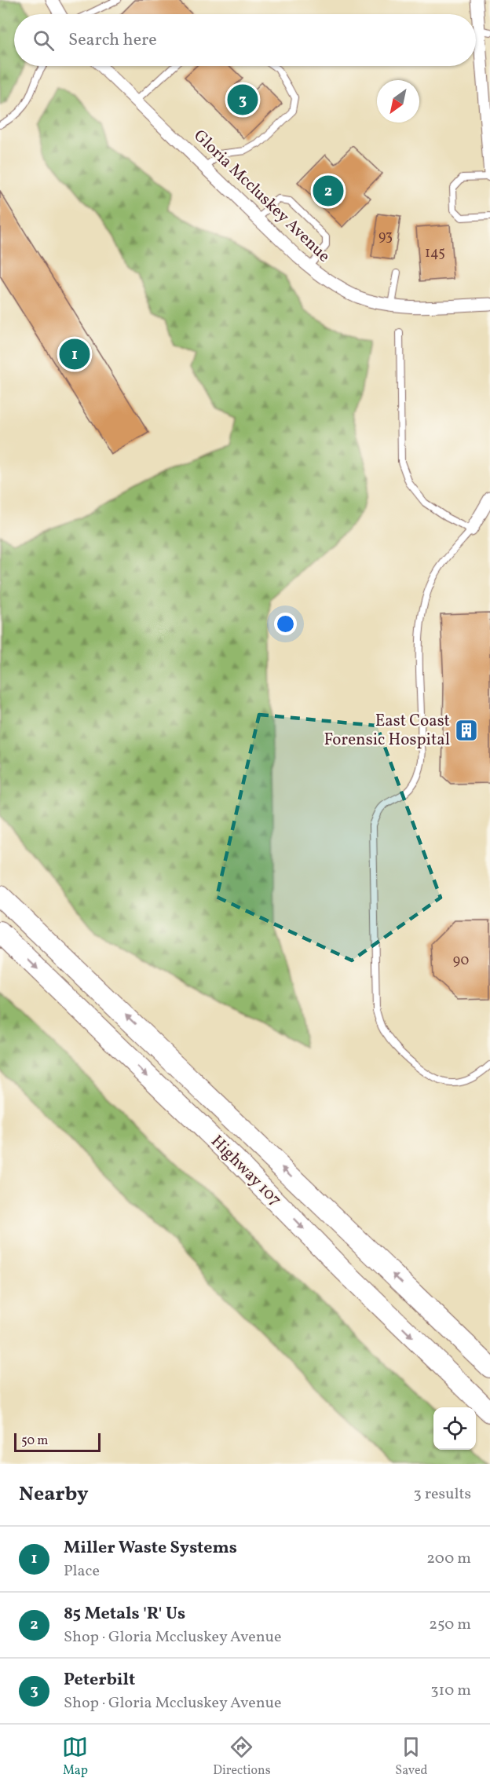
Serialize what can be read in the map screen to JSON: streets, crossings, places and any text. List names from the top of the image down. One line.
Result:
{"streets":{"highway":["Highway 107"],"street":["Gloria Mccluskey Avenue"]},"places":{"building":["East Coast Forensic Hospital"]},"house_numbers":["93","145","90"],"scale_bar":"50 m","north":"bottom left","page":{"search":"Search here","pins":["3","2","1"],"scale":"50 m","heading":["Nearby","3 results"],"list":[{"mark":"1","name":"Miller Waste Systems","note":"Place","value":"200 m"},{"mark":"2","name":"85 Metals 'R' Us","note":"Shop · Gloria Mccluskey Avenue","value":"250 m"},{"mark":"3","name":"Peterbilt","note":"Shop · Gloria Mccluskey Avenue","value":"310 m"}],"nav":["Map","Directions","Saved"]}}
